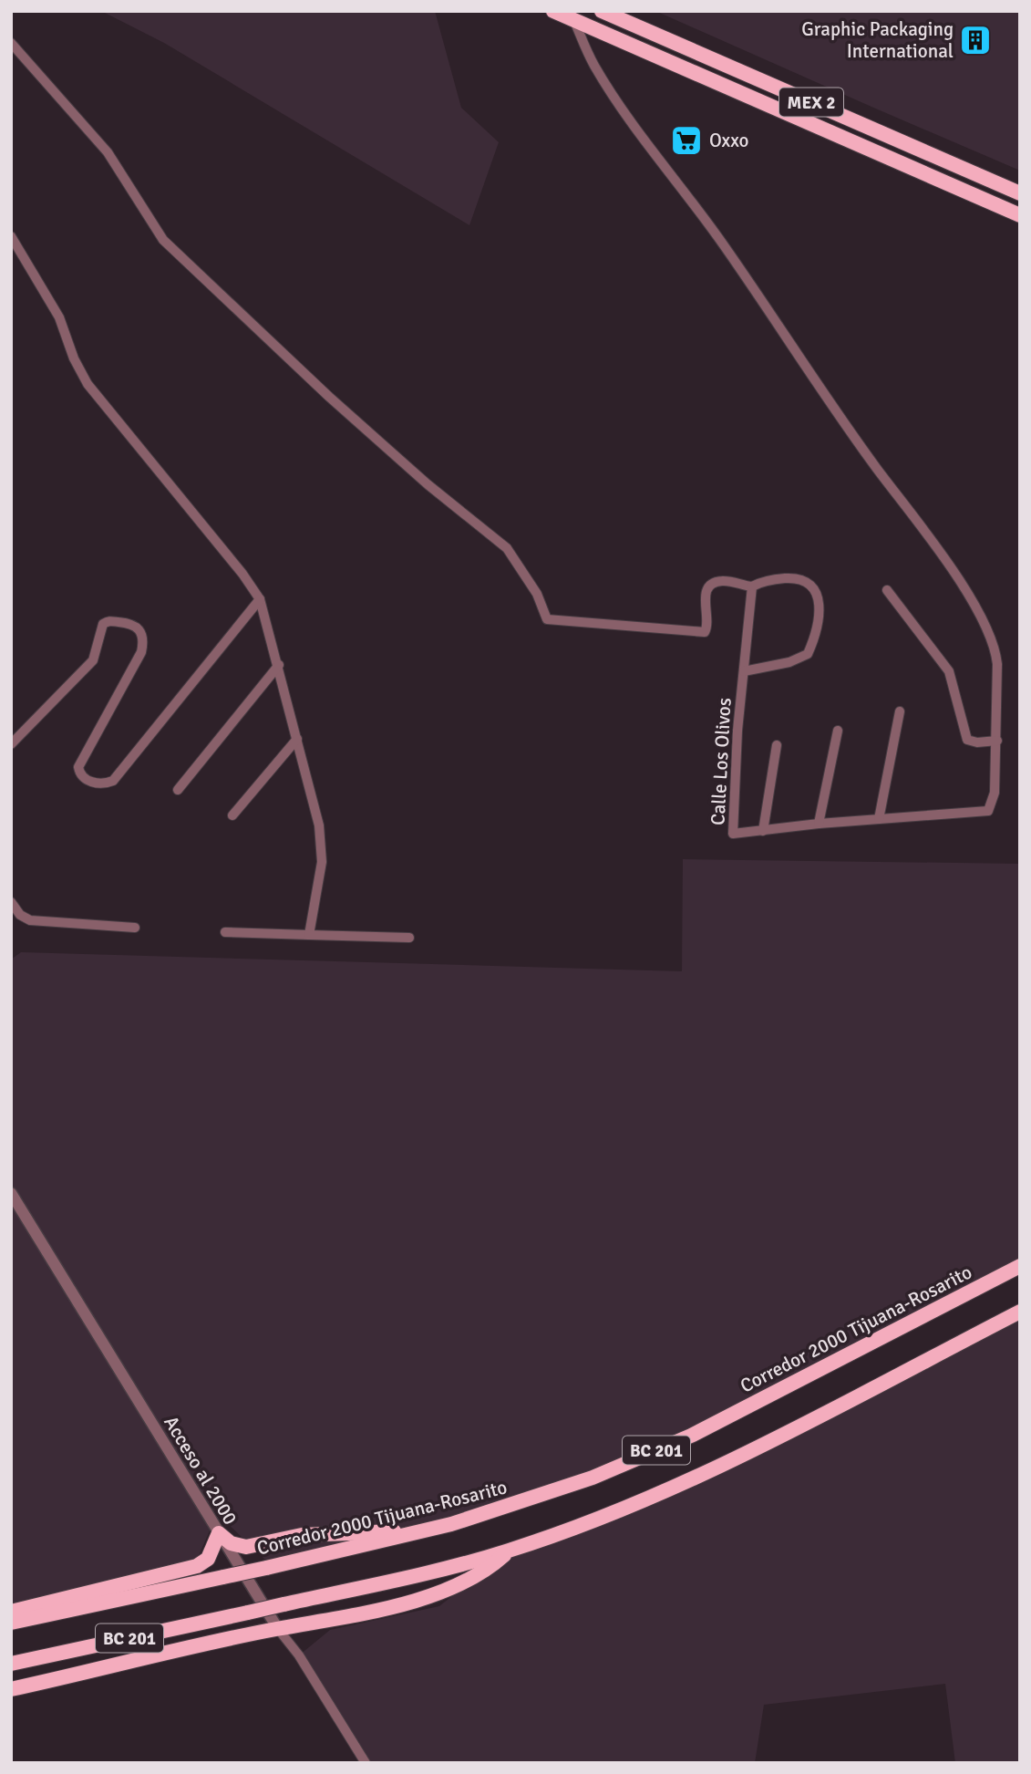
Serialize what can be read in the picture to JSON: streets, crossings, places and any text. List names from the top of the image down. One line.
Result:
{"streets":{"highway":["MEX 2","Corredor 2000 Tijuana-Rosarito","BC 201"],"street":["Calle Los Olivos","Acceso al 2000"]},"places":{"building":["Graphic Packaging International"],"supermarket":["Oxxo"]}}
